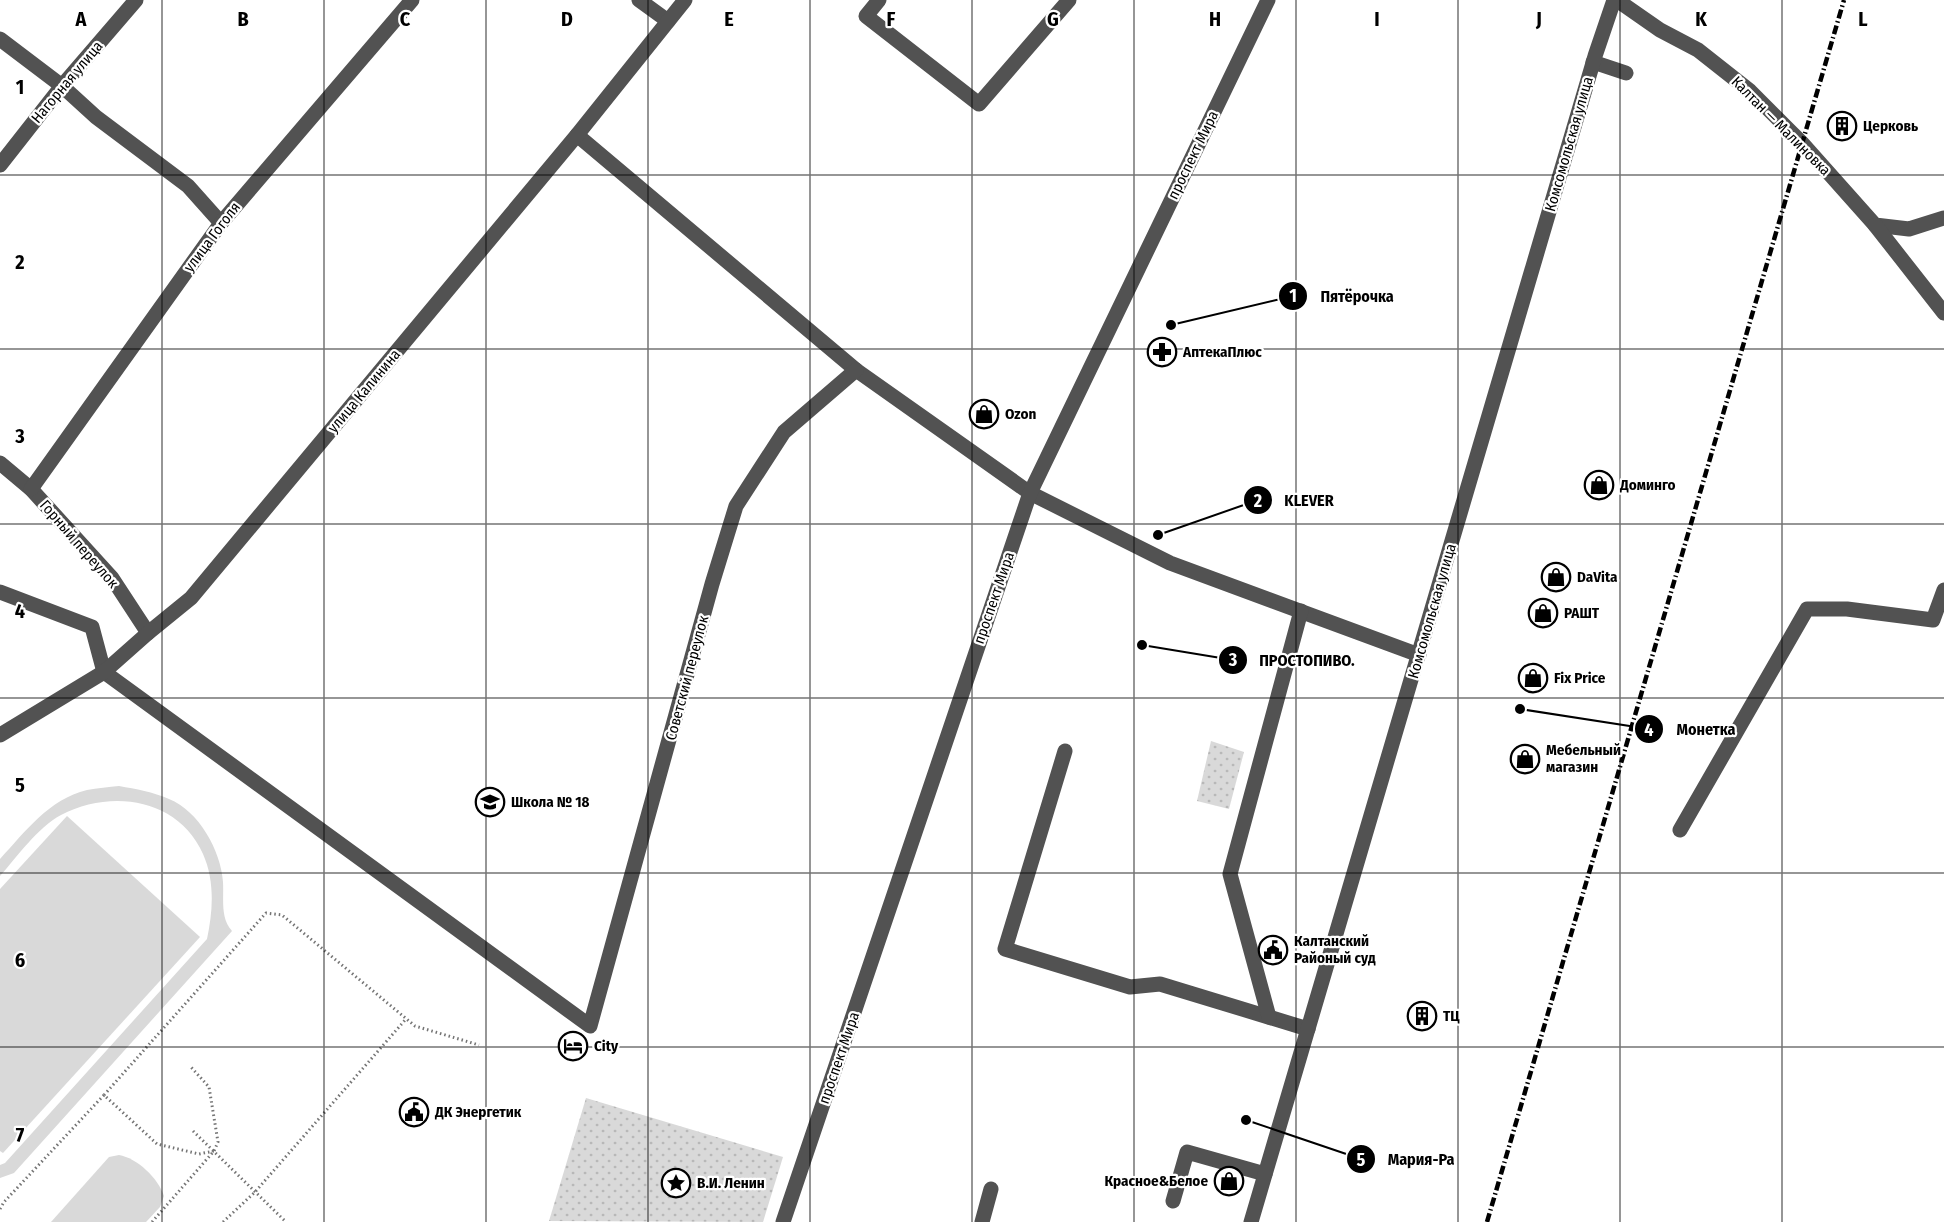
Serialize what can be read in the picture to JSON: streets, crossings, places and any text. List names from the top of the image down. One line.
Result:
{"streets":{"street":["Нагорная улица","Калтан — Малиновка","Комсомольская улица","проспект Мира","улица Гоголя","улица Калинина","Горный переулок","Советский переулок"]},"crossings":[["Калтан — Малиновка","Комсомольская улица"],["улица Гоголя","Горный переулок"],["улица Калинина","Горный переулок"],["улица Калинина","Советский переулок"]],"places":{"building":["Церковь","ТЦ"],"other":["Пятёрочка","KLEVER","ПРОСТОПИВО.","Монетка","Мария-Ра"],"pharmacy":["АптекаПлюс"],"shop":["Ozon","Доминго","DaVita","РАШТ","Fix Price","Мебельный магазин","Красное&Белое"],"school or university":["Школа № 18"],"public building":["Калтанский Районый суд","ДК Энергетик"],"hotel":["City"],"place":["В.И. Ленин"]},"grid":{"columns":["A","B","C","D","E","F","G","H","I","J","K","L"],"rows":["1","2","3","4","5","6","7"]}}
